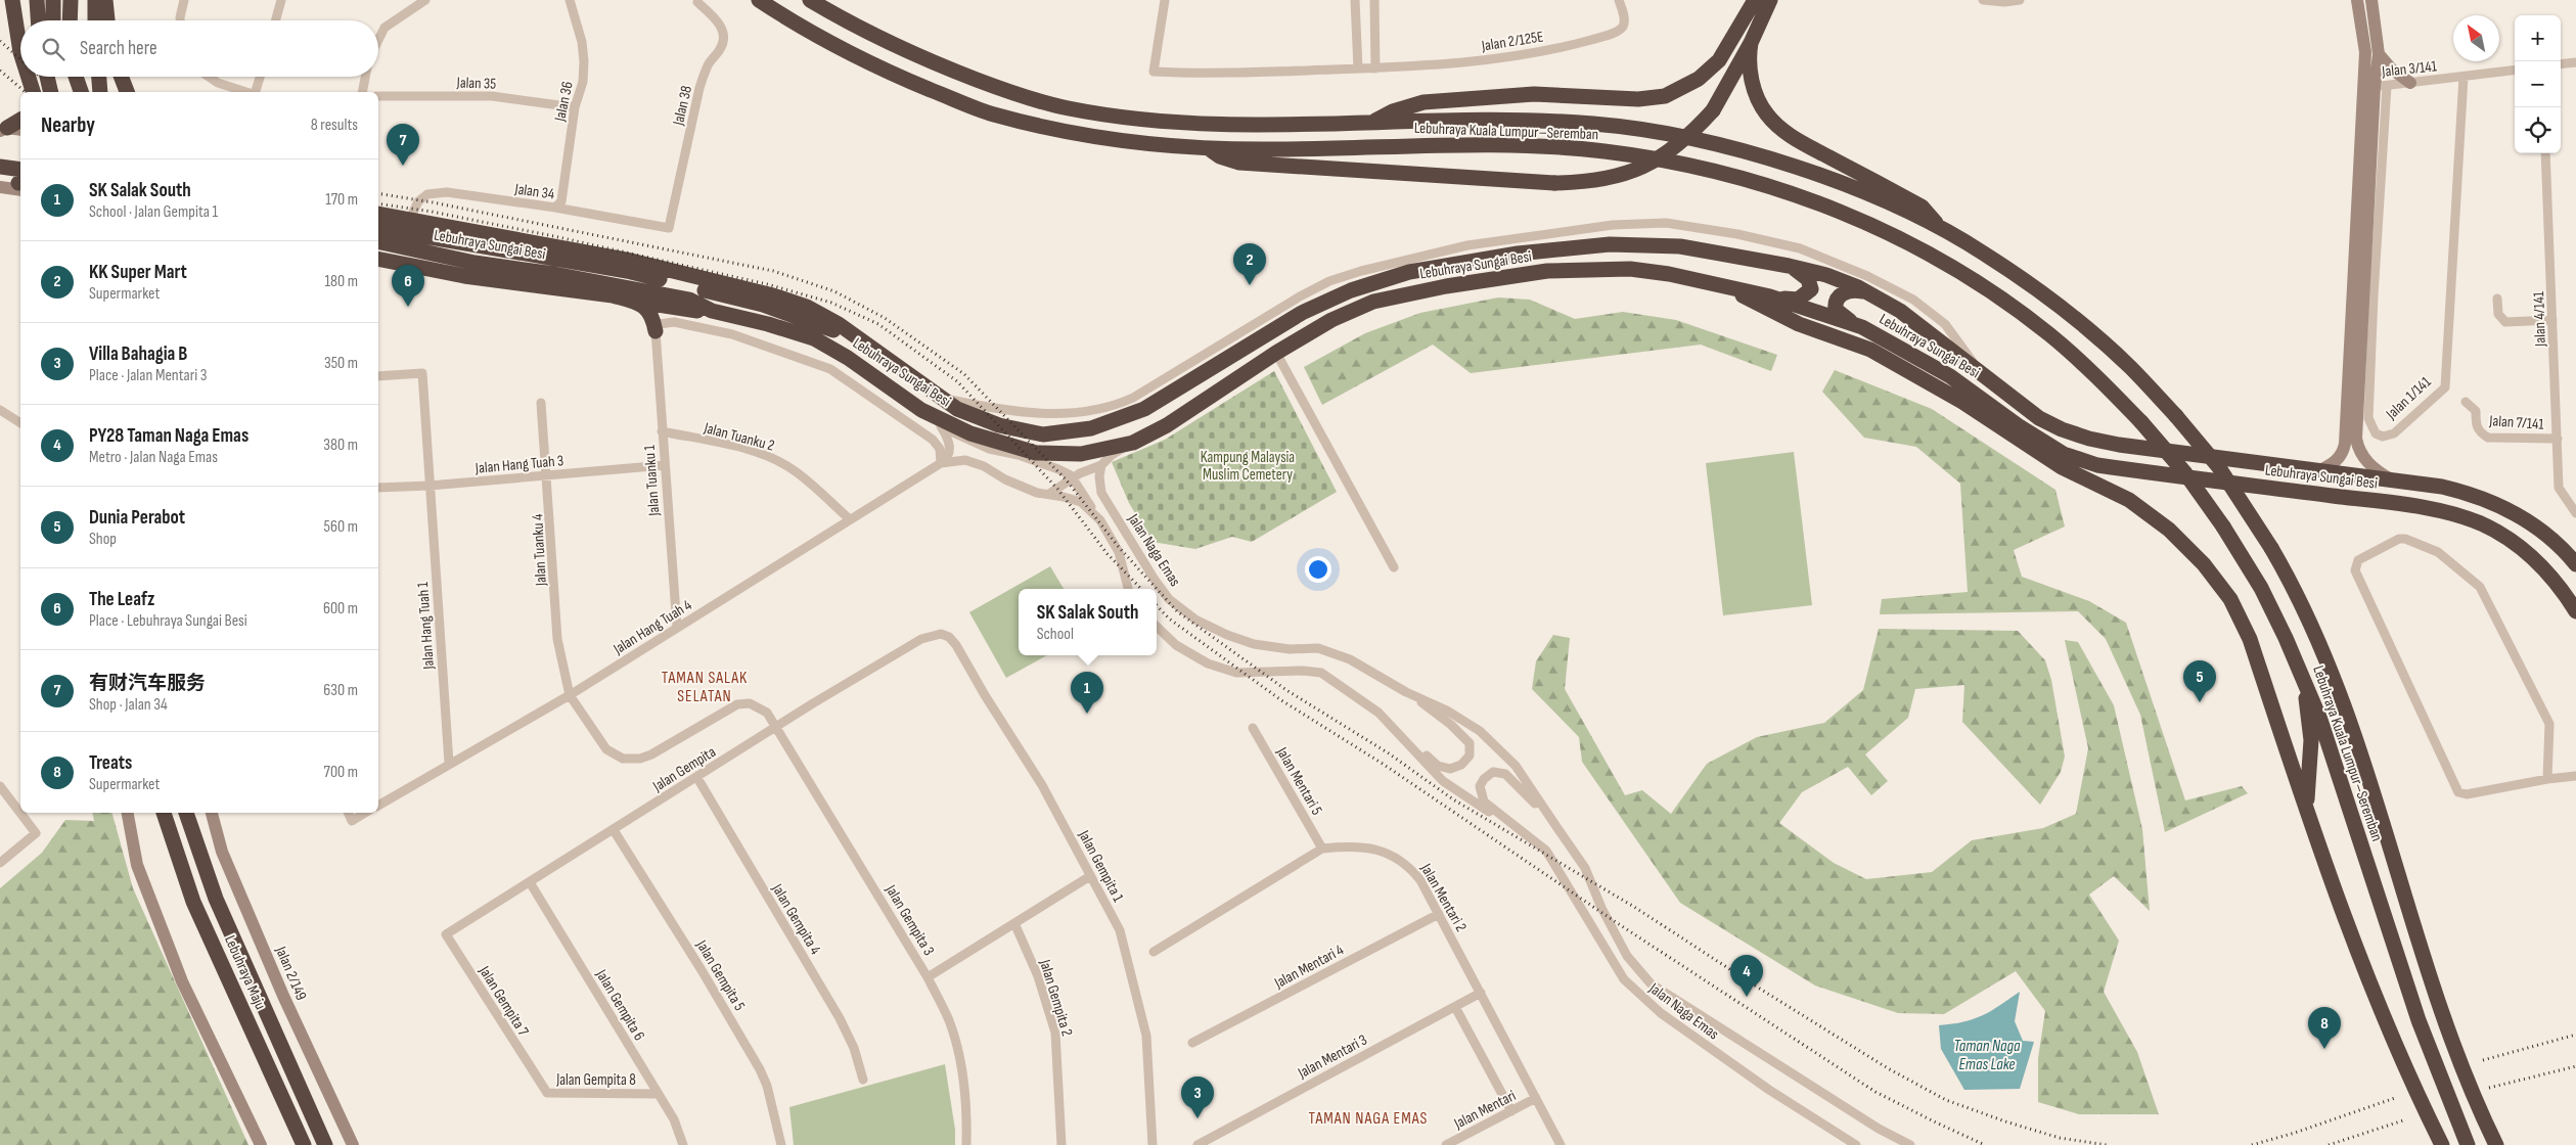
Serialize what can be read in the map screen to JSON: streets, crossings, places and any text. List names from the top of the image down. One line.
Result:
{"streets":{"highway":["Lebuhraya Kuala Lumpur–Seremban","Lebuhraya Sungai Besi","Lebuhraya Maju"],"street":["Jalan 2/125E","Jalan 3/141","Jalan 35","Jalan 36","Jalan 38","Jalan 34","Jalan 4/141","Jalan 1/141","Jalan 7/141","Jalan Tuanku 2","Jalan Hang Tuah 3","Jalan Tuanku 1","Jalan Tuanku 4","Jalan Naga Emas","Jalan Hang Tuah 1","Jalan Hang Tuah 4","Jalan Gempita","Jalan Mentari 5","Jalan Gempita 1","Jalan Mentari 2","Jalan Gempita 4","Jalan Gempita 3","Jalan Mentari 4","Jalan 2/149","Jalan Gempita 5","Jalan Gempita 2","Jalan Gempita 7","Jalan Gempita 6","Jalan Mentari 3","Jalan Gempita 8","Jalan Mentari"]},"crossings":[["Jalan 3/141","Jalan 1/141"],["Jalan 35","Jalan 36"],["Jalan 36","Jalan 34"],["Jalan 38","Jalan 34"],["Jalan 34","Lebuhraya Sungai Besi"],["Jalan 4/141","Jalan 7/141"],["Jalan Tuanku 2","Jalan Tuanku 1"],["Jalan Tuanku 2","Jalan Hang Tuah 4"],["Jalan Hang Tuah 3","Jalan Tuanku 1"],["Jalan Hang Tuah 3","Jalan Tuanku 4"],["Jalan Hang Tuah 3","Jalan Hang Tuah 1"],["Jalan Tuanku 1","Jalan Hang Tuah 4"],["Jalan Tuanku 4","Jalan Hang Tuah 4"],["Jalan Tuanku 4","Jalan Gempita 3"],["Jalan Naga Emas","Jalan Hang Tuah 4"],["Jalan Hang Tuah 1","Jalan Hang Tuah 4"],["Jalan Hang Tuah 4","Jalan Gempita 3"],["Jalan Gempita","Jalan Gempita 1"],["Jalan Gempita","Jalan Gempita 4"],["Jalan Gempita","Jalan Gempita 3"],["Jalan Gempita","Jalan Gempita 5"],["Jalan Gempita","Jalan Gempita 7"],["Jalan Gempita","Jalan Gempita 6"],["Jalan Mentari 5","Jalan Mentari 2"],["Jalan Mentari 2","Jalan Mentari 4"],["Jalan Mentari 2","Jalan Mentari 3"],["Jalan Mentari 2","Jalan Mentari"],["Jalan Gempita 7","Jalan Gempita 8"],["Jalan Gempita 6","Jalan Gempita 8"]],"districts":["TAMAN SALAK SELATAN","TAMAN NAGA EMAS"],"water":["Taman Naga Emas Lake"],"parks":["Kampung Malaysia Muslim Cemetery"],"north":"top left","page":{"map_buttons":["+","−"],"search":"Search here","heading":["Nearby","8 results"],"pins":["7","2","6","5","1","4","8","3"],"list":[{"mark":"1","name":"SK Salak South","note":"School · Jalan Gempita 1","value":"170 m"},{"mark":"2","name":"KK Super Mart","note":"Supermarket","value":"180 m"},{"mark":"3","name":"Villa Bahagia B","note":"Place · Jalan Mentari 3","value":"350 m"},{"mark":"4","name":"PY28 Taman Naga Emas","note":"Metro · Jalan Naga Emas","value":"380 m"},{"mark":"5","name":"Dunia Perabot","note":"Shop","value":"560 m"},{"mark":"6","name":"The Leafz","note":"Place · Lebuhraya Sungai Besi","value":"600 m"},{"mark":"7","name":"有财汽车服务","note":"Shop · Jalan 34","value":"630 m"},{"mark":"8","name":"Treats","note":"Supermarket","value":"700 m"}],"popup":["SK Salak South","School"]}}
